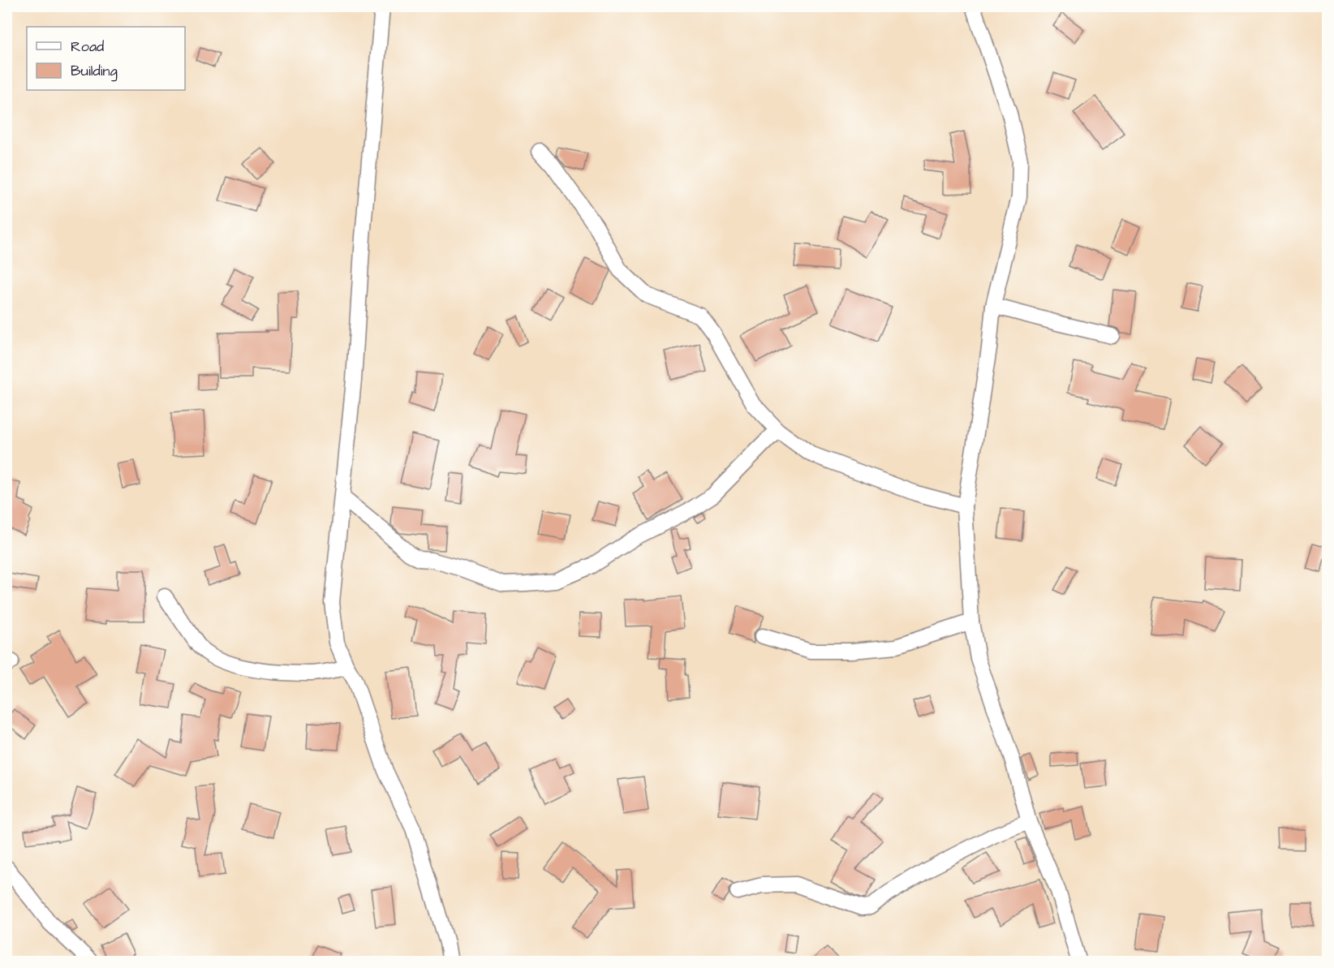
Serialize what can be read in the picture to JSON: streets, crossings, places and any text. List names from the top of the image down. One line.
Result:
{"legend":["Road","Building"]}
